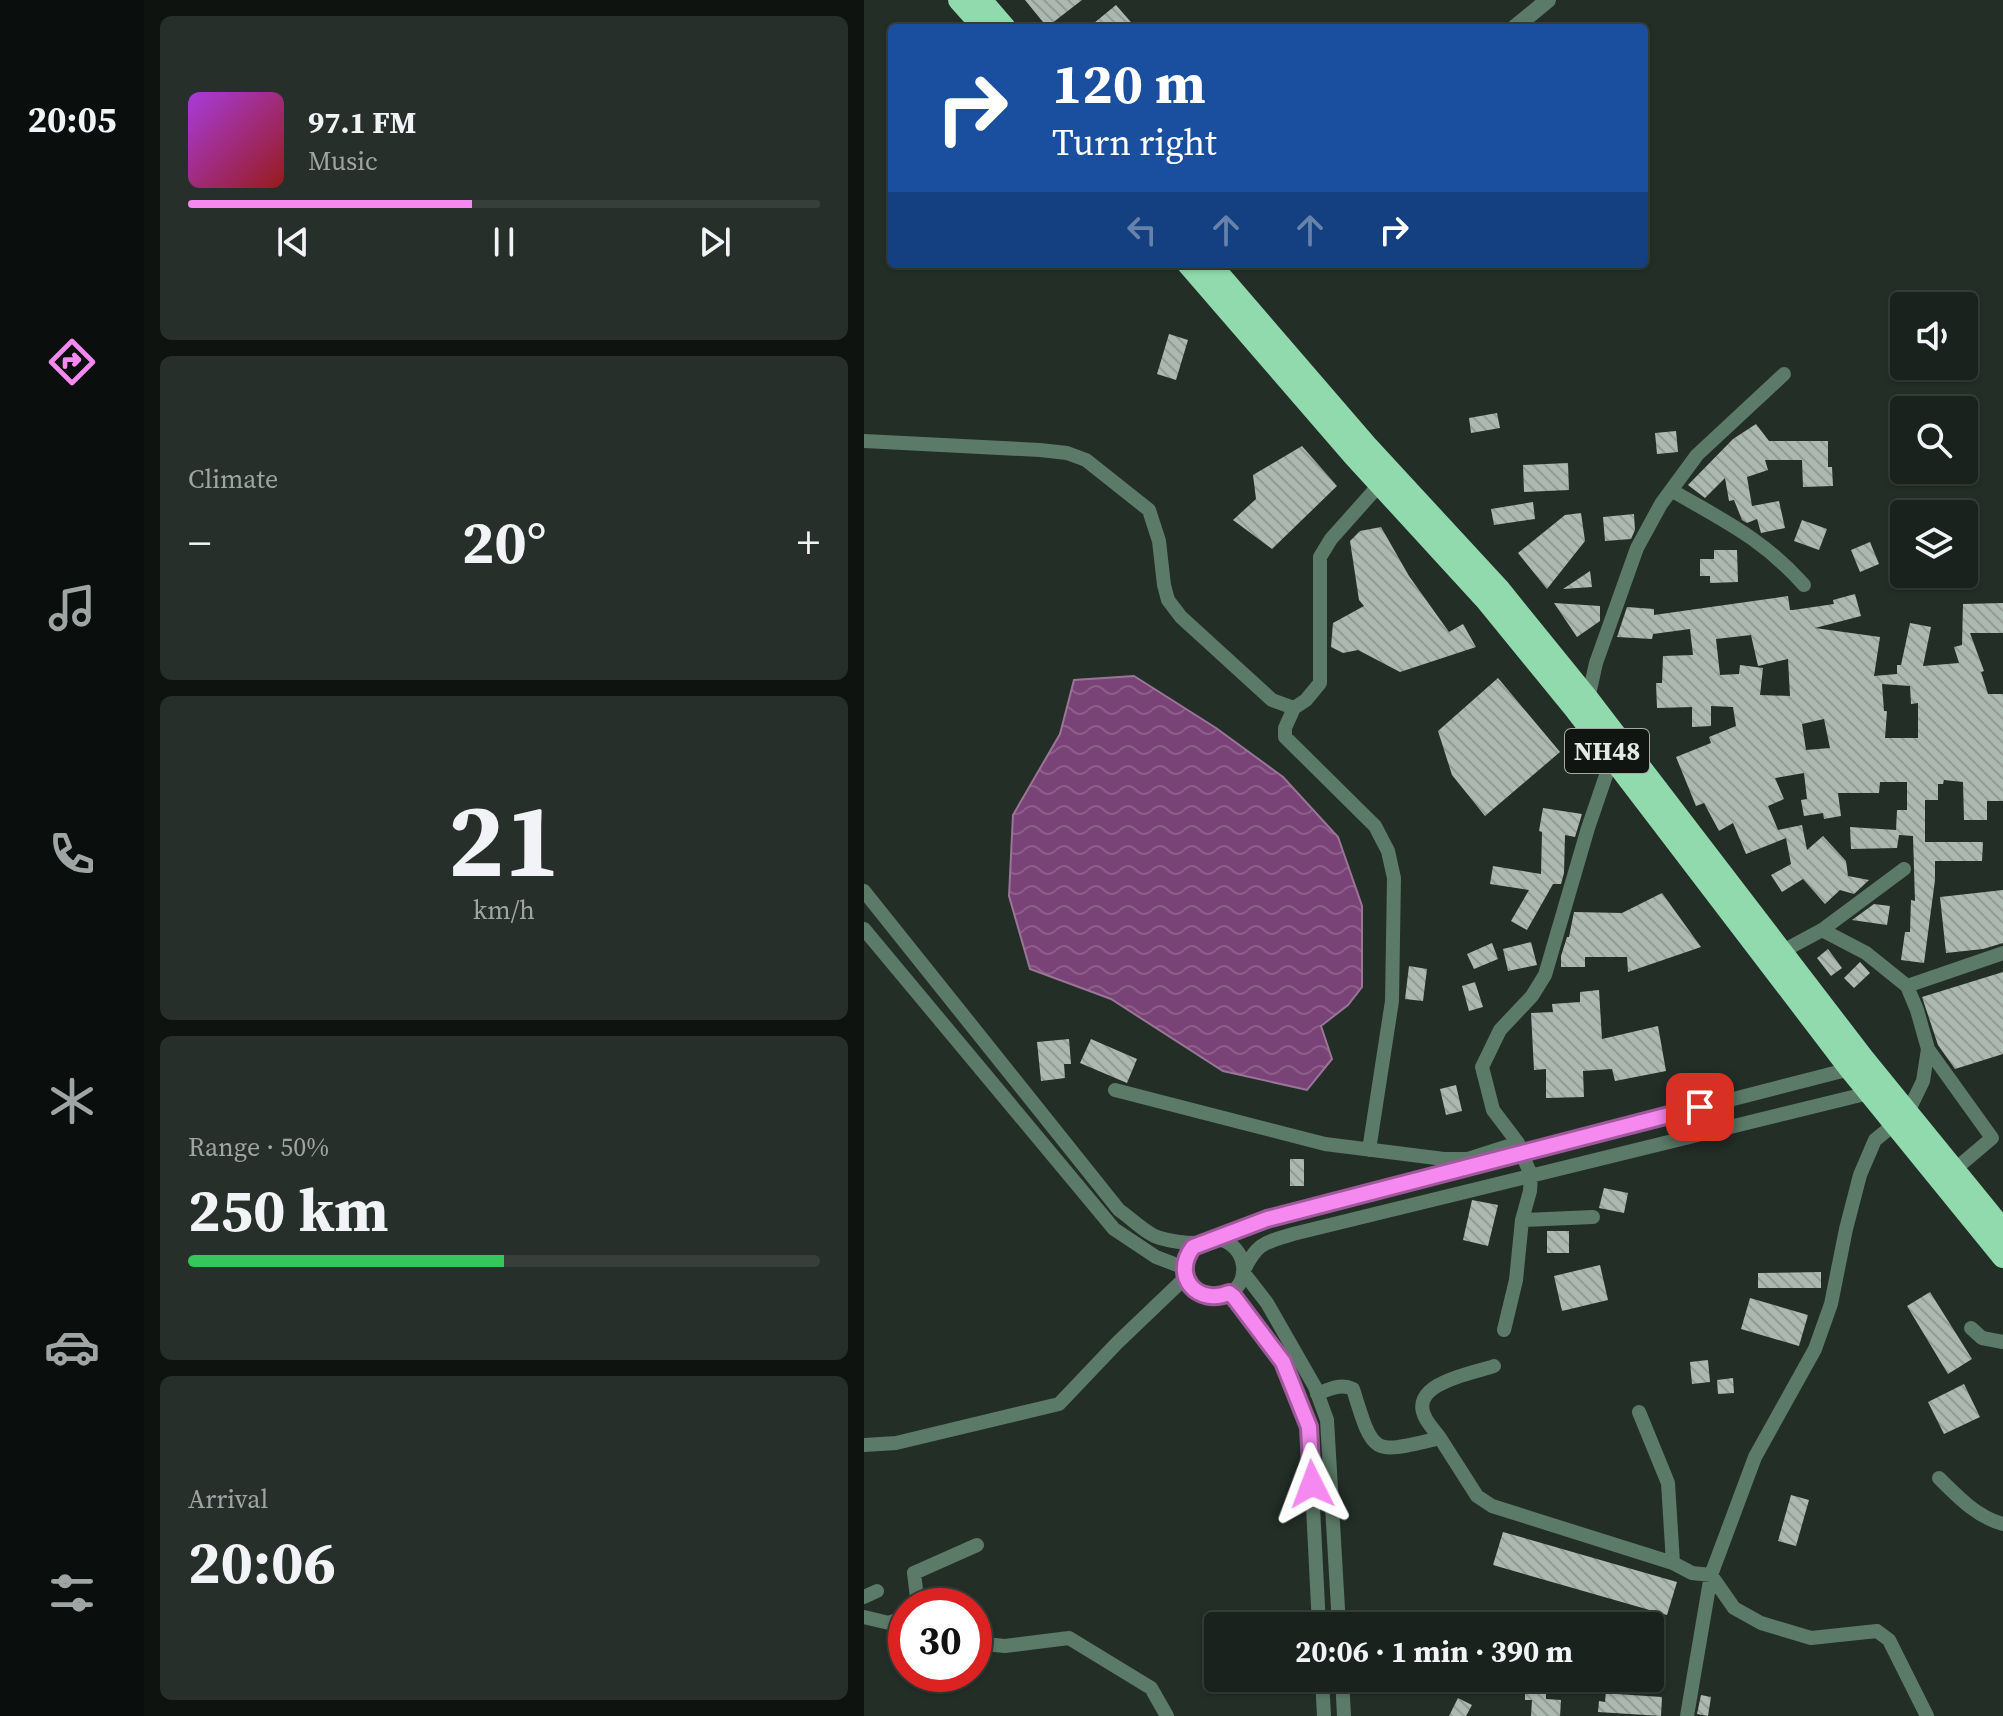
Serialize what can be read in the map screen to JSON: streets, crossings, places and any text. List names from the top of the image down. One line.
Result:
{"streets":{"highway":["NH48"]},"page":{"tabs":"20:05","turn":["120 m","Turn right"],"song":["97.1 FM","Music"],"tile":["Climate",["21","km/h"],["Range · 50%","250 km"],["Arrival","20:06"]],"heat":["−","20°","+"],"limit":"30","trip":"20:06 · 1 min · 390 m"}}
